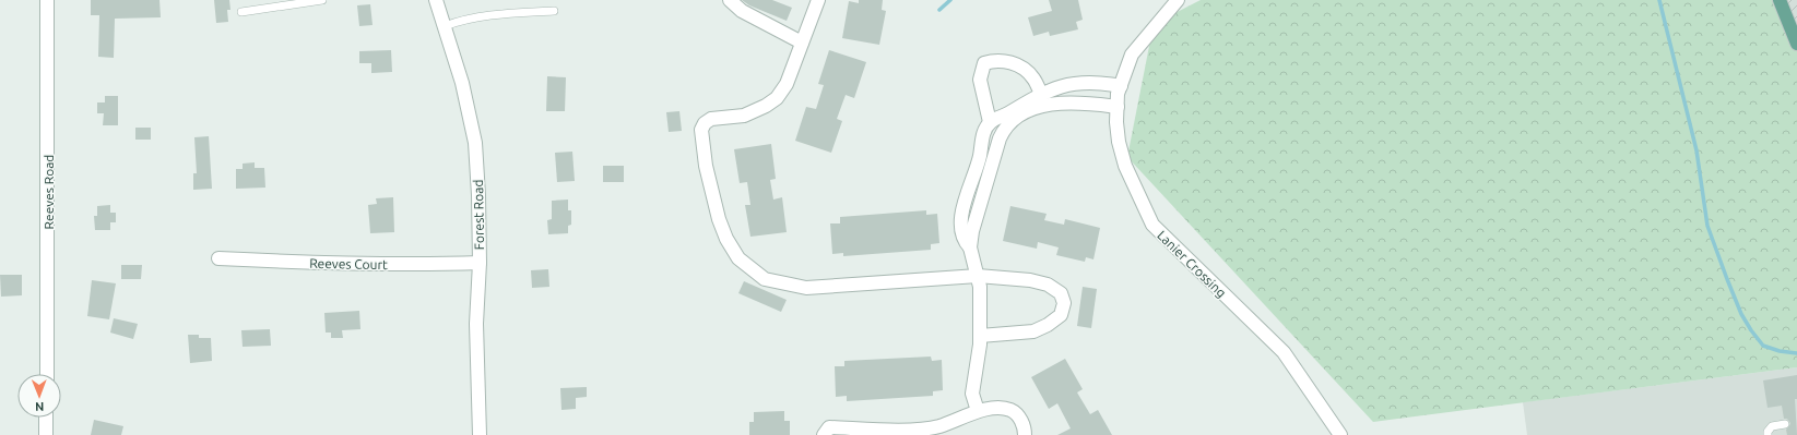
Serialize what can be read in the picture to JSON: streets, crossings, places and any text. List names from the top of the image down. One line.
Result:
{"streets":{"street":["Reeves Road","Forest Road","Reeves Court","Lanier Crossing"]},"crossings":[["Forest Road","Reeves Court"]],"north":"bottom"}
